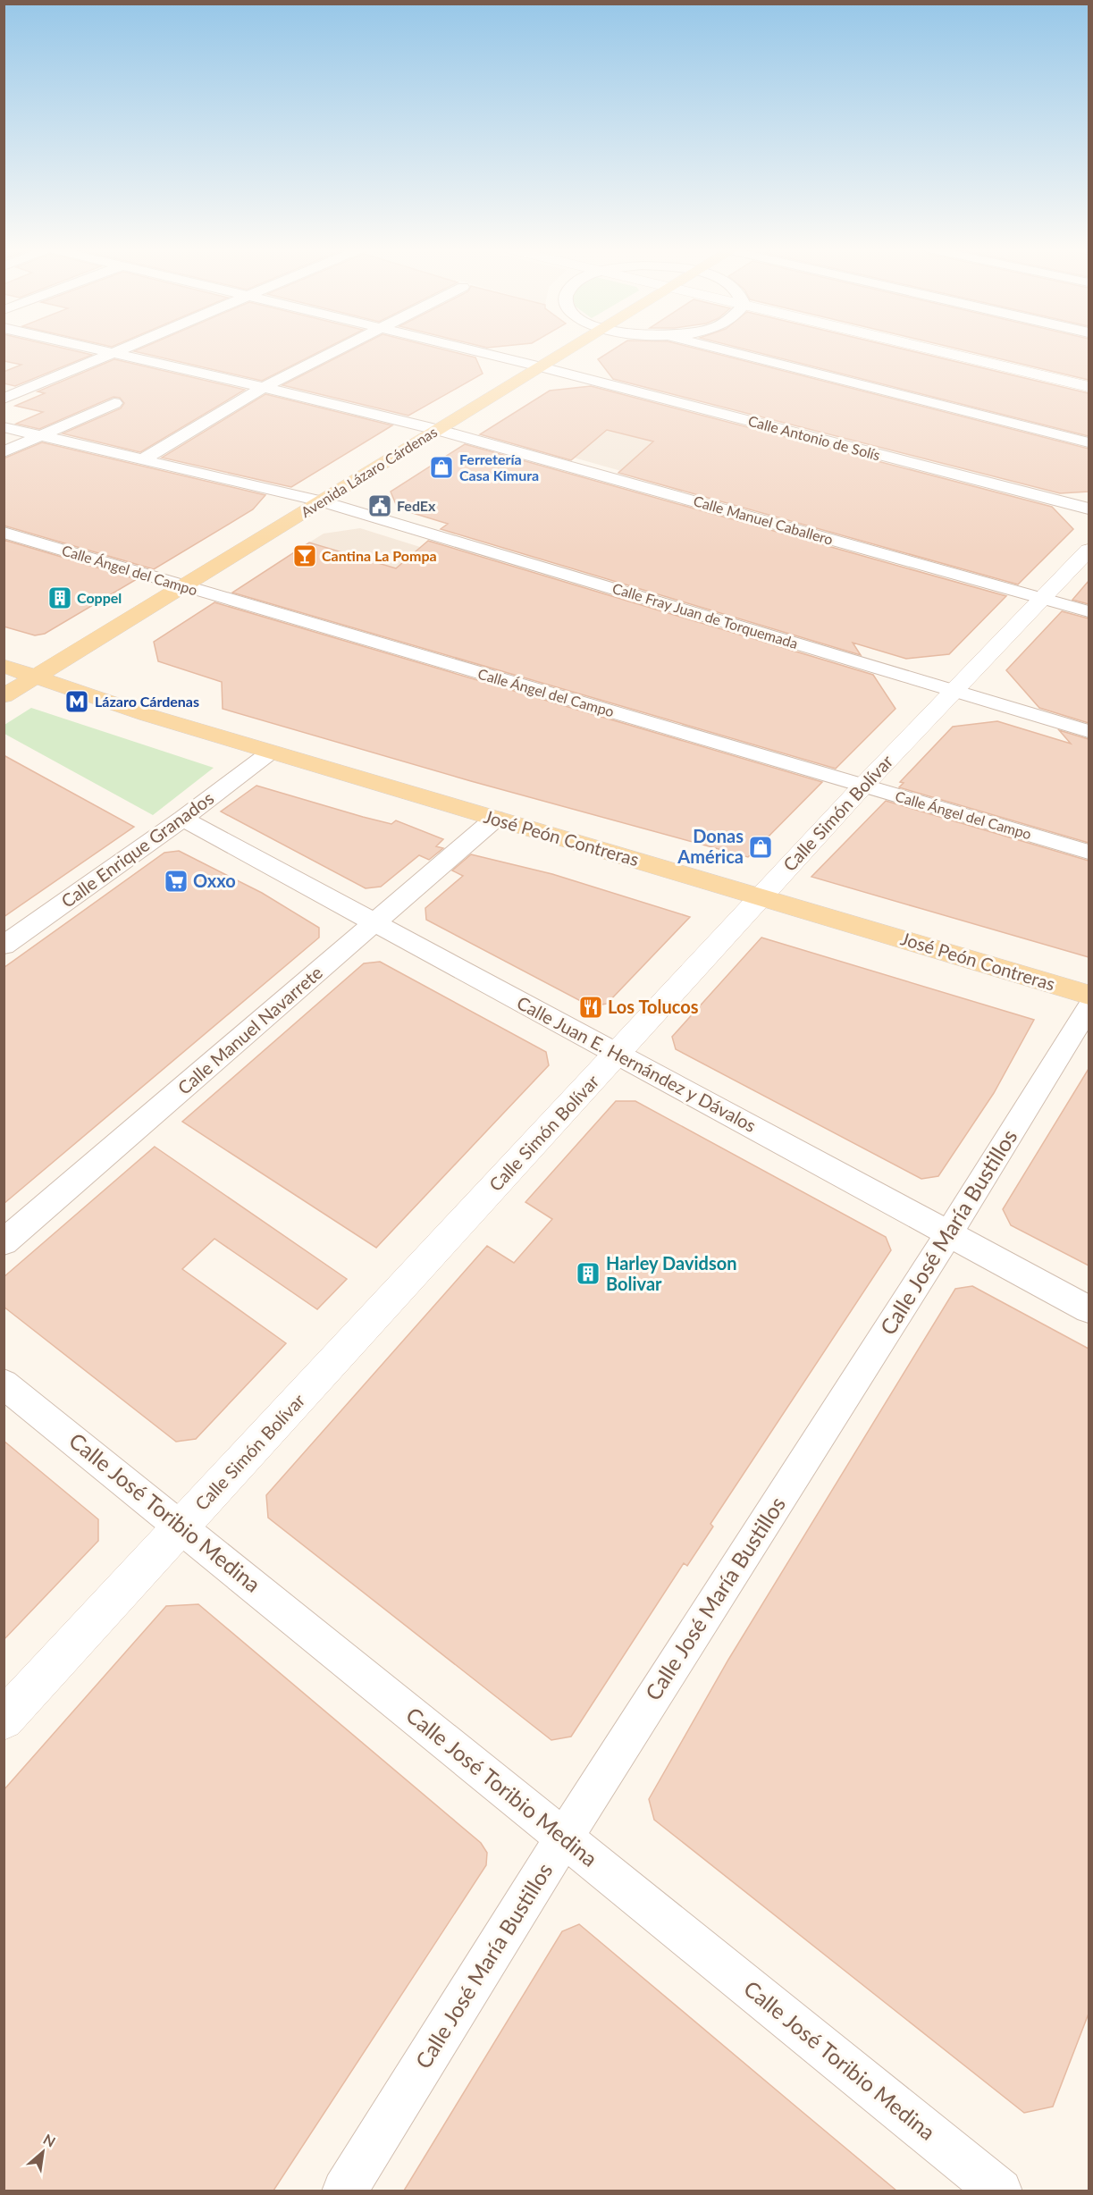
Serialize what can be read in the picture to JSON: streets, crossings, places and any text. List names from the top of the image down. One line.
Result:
{"streets":{"main road":["Avenida Lázaro Cárdenas","José Peón Contreras"],"street":["Calle Antonio de Solís","Calle Manuel Caballero","Calle Ángel del Campo","Calle Fray Juan de Torquemada","Calle Simón Bolívar","Calle Enrique Granados","Calle Manuel Navarrete","Calle Juan E. Hernández y Dávalos","Calle José María Bustillos","Calle José Toribio Medina"]},"crossings":[["Calle Antonio de Solís","Avenida Lázaro Cárdenas"],["Avenida Lázaro Cárdenas","Calle Manuel Caballero"],["Avenida Lázaro Cárdenas","Calle Ángel del Campo"],["Avenida Lázaro Cárdenas","Calle Fray Juan de Torquemada"],["Avenida Lázaro Cárdenas","José Peón Contreras"],["Calle Manuel Caballero","Calle Simón Bolívar"],["Calle Ángel del Campo","Calle Simón Bolívar"],["Calle Fray Juan de Torquemada","Calle Simón Bolívar"],["Calle Simón Bolívar","José Peón Contreras"],["Calle Simón Bolívar","Calle Juan E. Hernández y Dávalos"],["Calle Simón Bolívar","Calle José Toribio Medina"],["José Peón Contreras","Calle Enrique Granados"],["José Peón Contreras","Calle Manuel Navarrete"],["Calle Enrique Granados","Calle Juan E. Hernández y Dávalos"],["Calle Manuel Navarrete","Calle Juan E. Hernández y Dávalos"],["Calle Juan E. Hernández y Dávalos","Calle José María Bustillos"],["Calle José María Bustillos","Calle José Toribio Medina"]],"places":{"shop":["Ferretería Casa Kimura","Donas América"],"public building":["FedEx"],"bar":["Cantina La Pompa"],"building":["Coppel","Harley Davidson Bolivar"],"metro station":["Lázaro Cárdenas"],"supermarket":["Oxxo"],"restaurant":["Los Tolucos"]},"north":"top right"}
